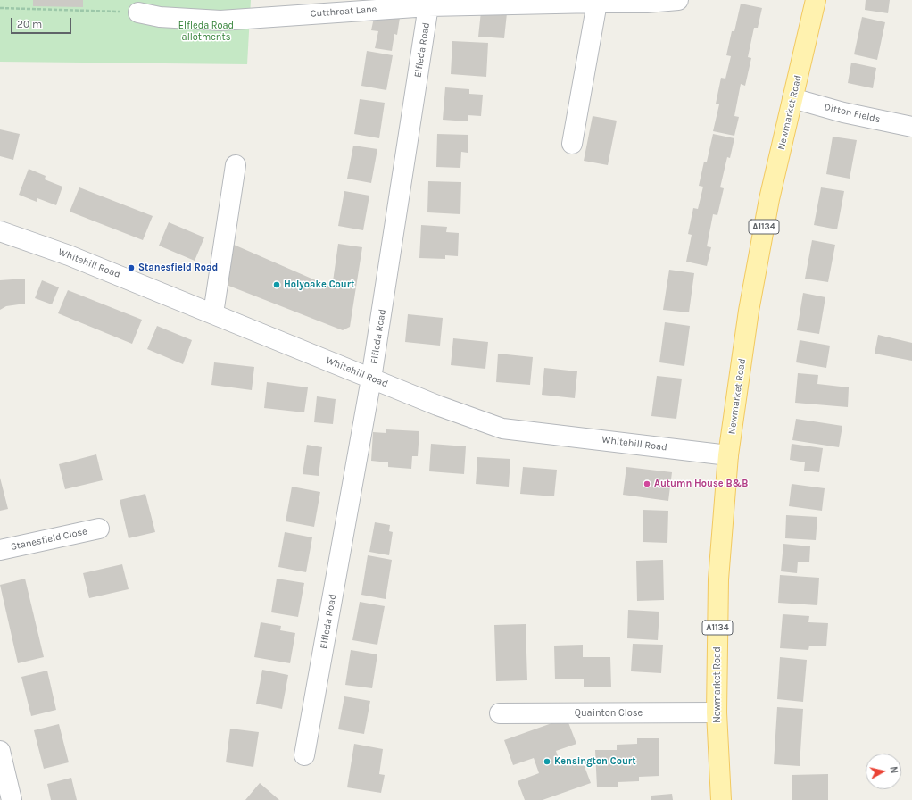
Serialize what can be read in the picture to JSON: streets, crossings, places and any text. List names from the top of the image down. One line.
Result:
{"streets":{"main road":["Newmarket Road","A1134"],"street":["Cutthroat Lane","Elfleda Road","Ditton Fields","Whitehill Road","Stanesfield Close","Quainton Close"]},"crossings":[["Cutthroat Lane","Elfleda Road"],["Elfleda Road","Whitehill Road"],["Newmarket Road","Ditton Fields"],["Newmarket Road","Whitehill Road"],["Newmarket Road","Quainton Close"]],"parks":["Elfleda Road allotments"],"places":["Stanesfield Road","Holyoake Court","Autumn House B&B","Kensington Court"],"scale_bar":"20 m","north":"right"}
